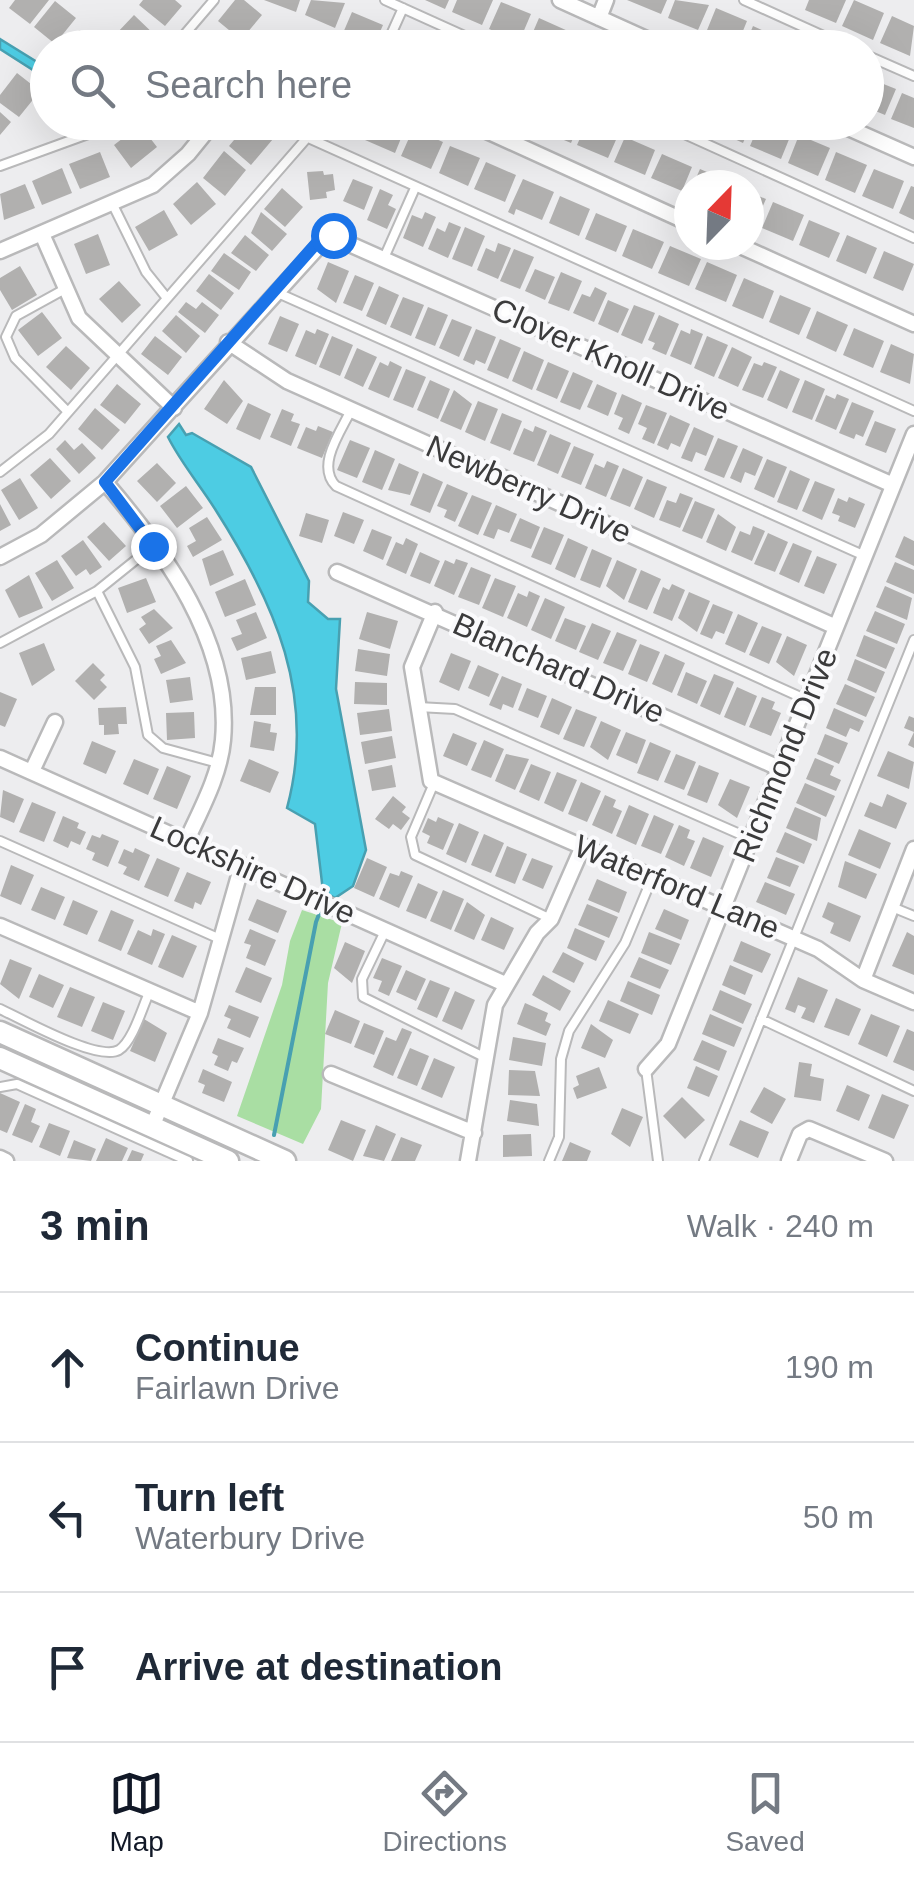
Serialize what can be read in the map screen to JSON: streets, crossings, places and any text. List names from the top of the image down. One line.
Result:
{"streets":{"street":["Clover Knoll Drive","Newberry Drive","Blanchard Drive","Richmond Drive","Lockshire Drive","Waterford Lane"]},"crossings":[["Clover Knoll Drive","Richmond Drive"],["Newberry Drive","Richmond Drive"],["Blanchard Drive","Richmond Drive"],["Richmond Drive","Waterford Lane"]],"north":"top right","page":{"search":"Search here","heading":["3 min","Walk · 240 m"],"list":[["Continue","Fairlawn Drive","190 m"],["Turn left","Waterbury Drive","50 m"],"Arrive at destination"],"nav":["Map","Directions","Saved"]}}
